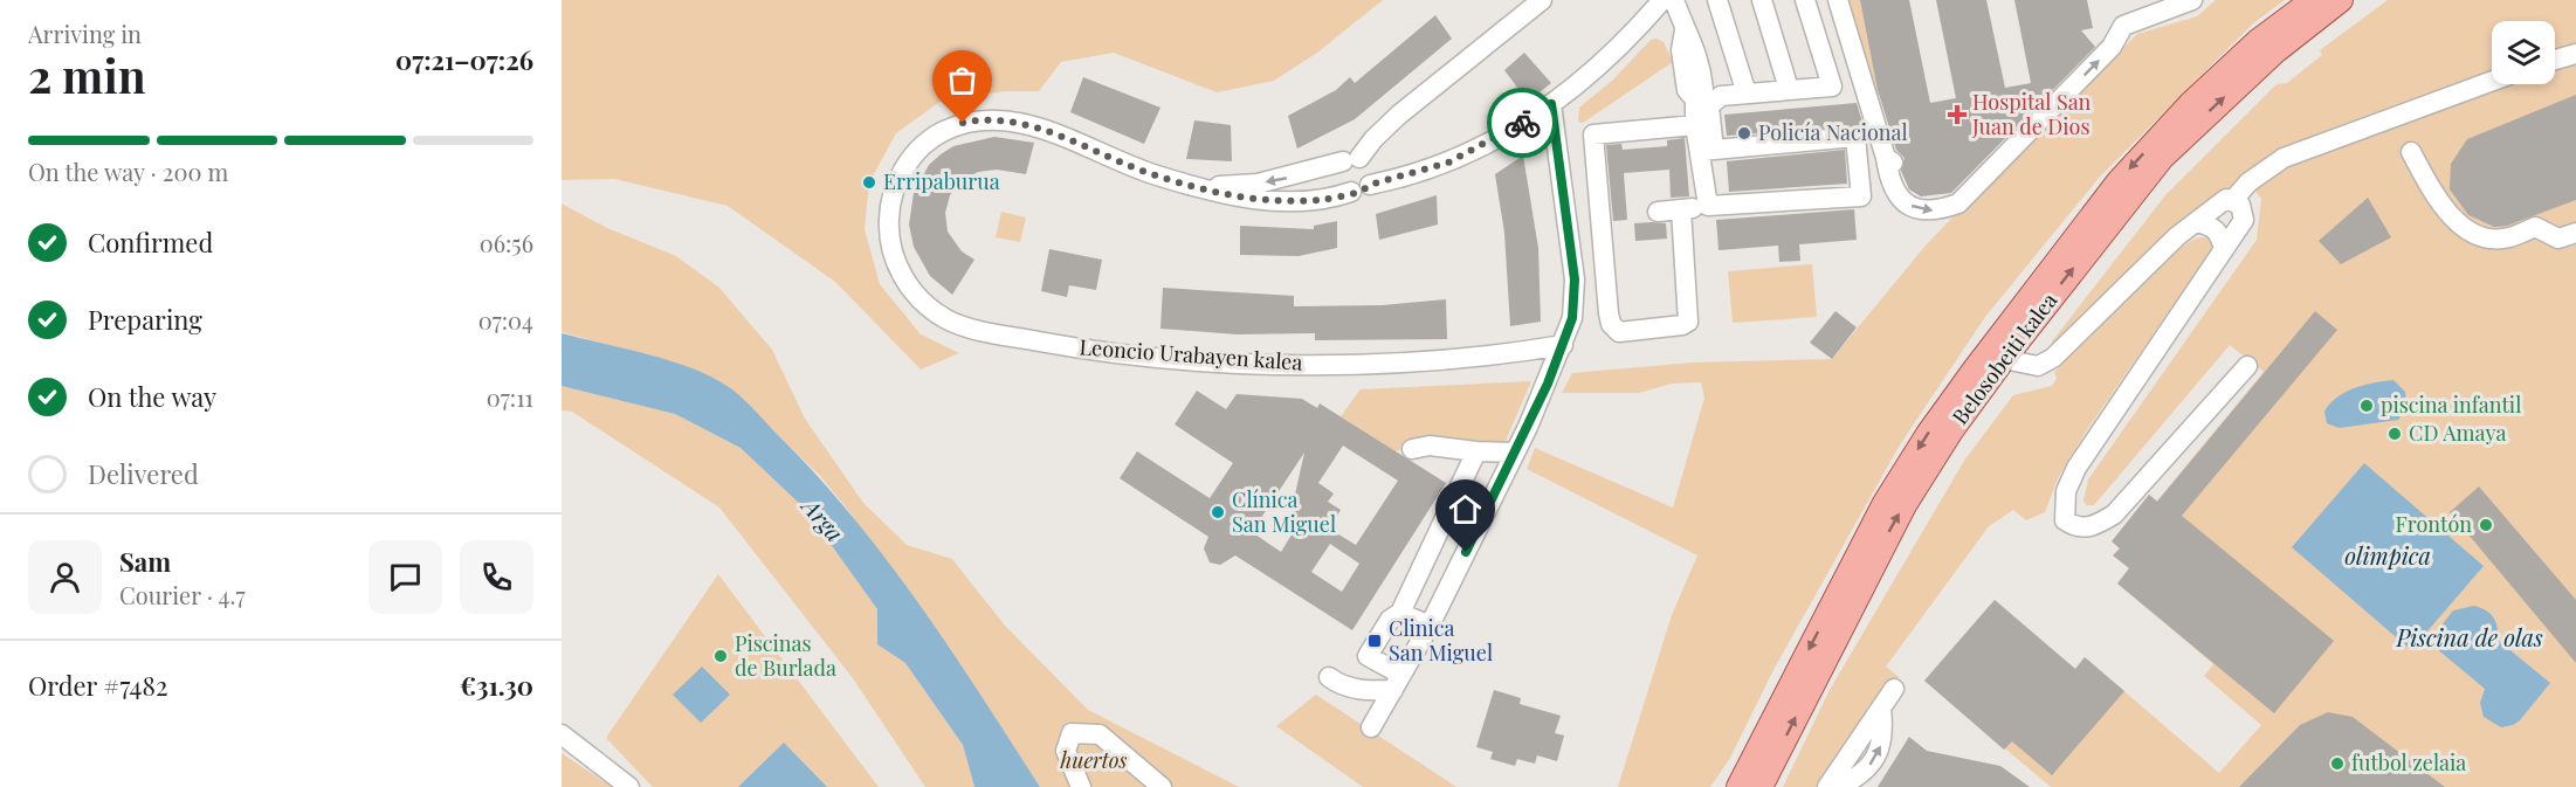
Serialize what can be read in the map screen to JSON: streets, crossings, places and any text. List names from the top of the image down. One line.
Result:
{"streets":{"main road":["Belosobeiti kalea"],"street":["Leoncio Urabayen kalea"]},"water":["Arga","olimpica","Piscina de olas"],"parks":["huertos"],"places":{"health":["Hospital San Juan de Dios"],"other":["Policía Nacional","Erripaburua","piscina infantil","CD Amaya","Clínica San Miguel","Frontón","Piscinas de Burlada","futbol zelaia"],"transit":["Clinica San Miguel"]},"page":{"heading":["2 min","Arriving in","07:21–07:26"],"panel":["Sam","Courier · 4.7","Order #7482","€31.30"],"bar":"On the way · 200 m","list":[["Confirmed","06:56"],["Preparing","07:04"],["On the way","07:11"],"Delivered"]}}
